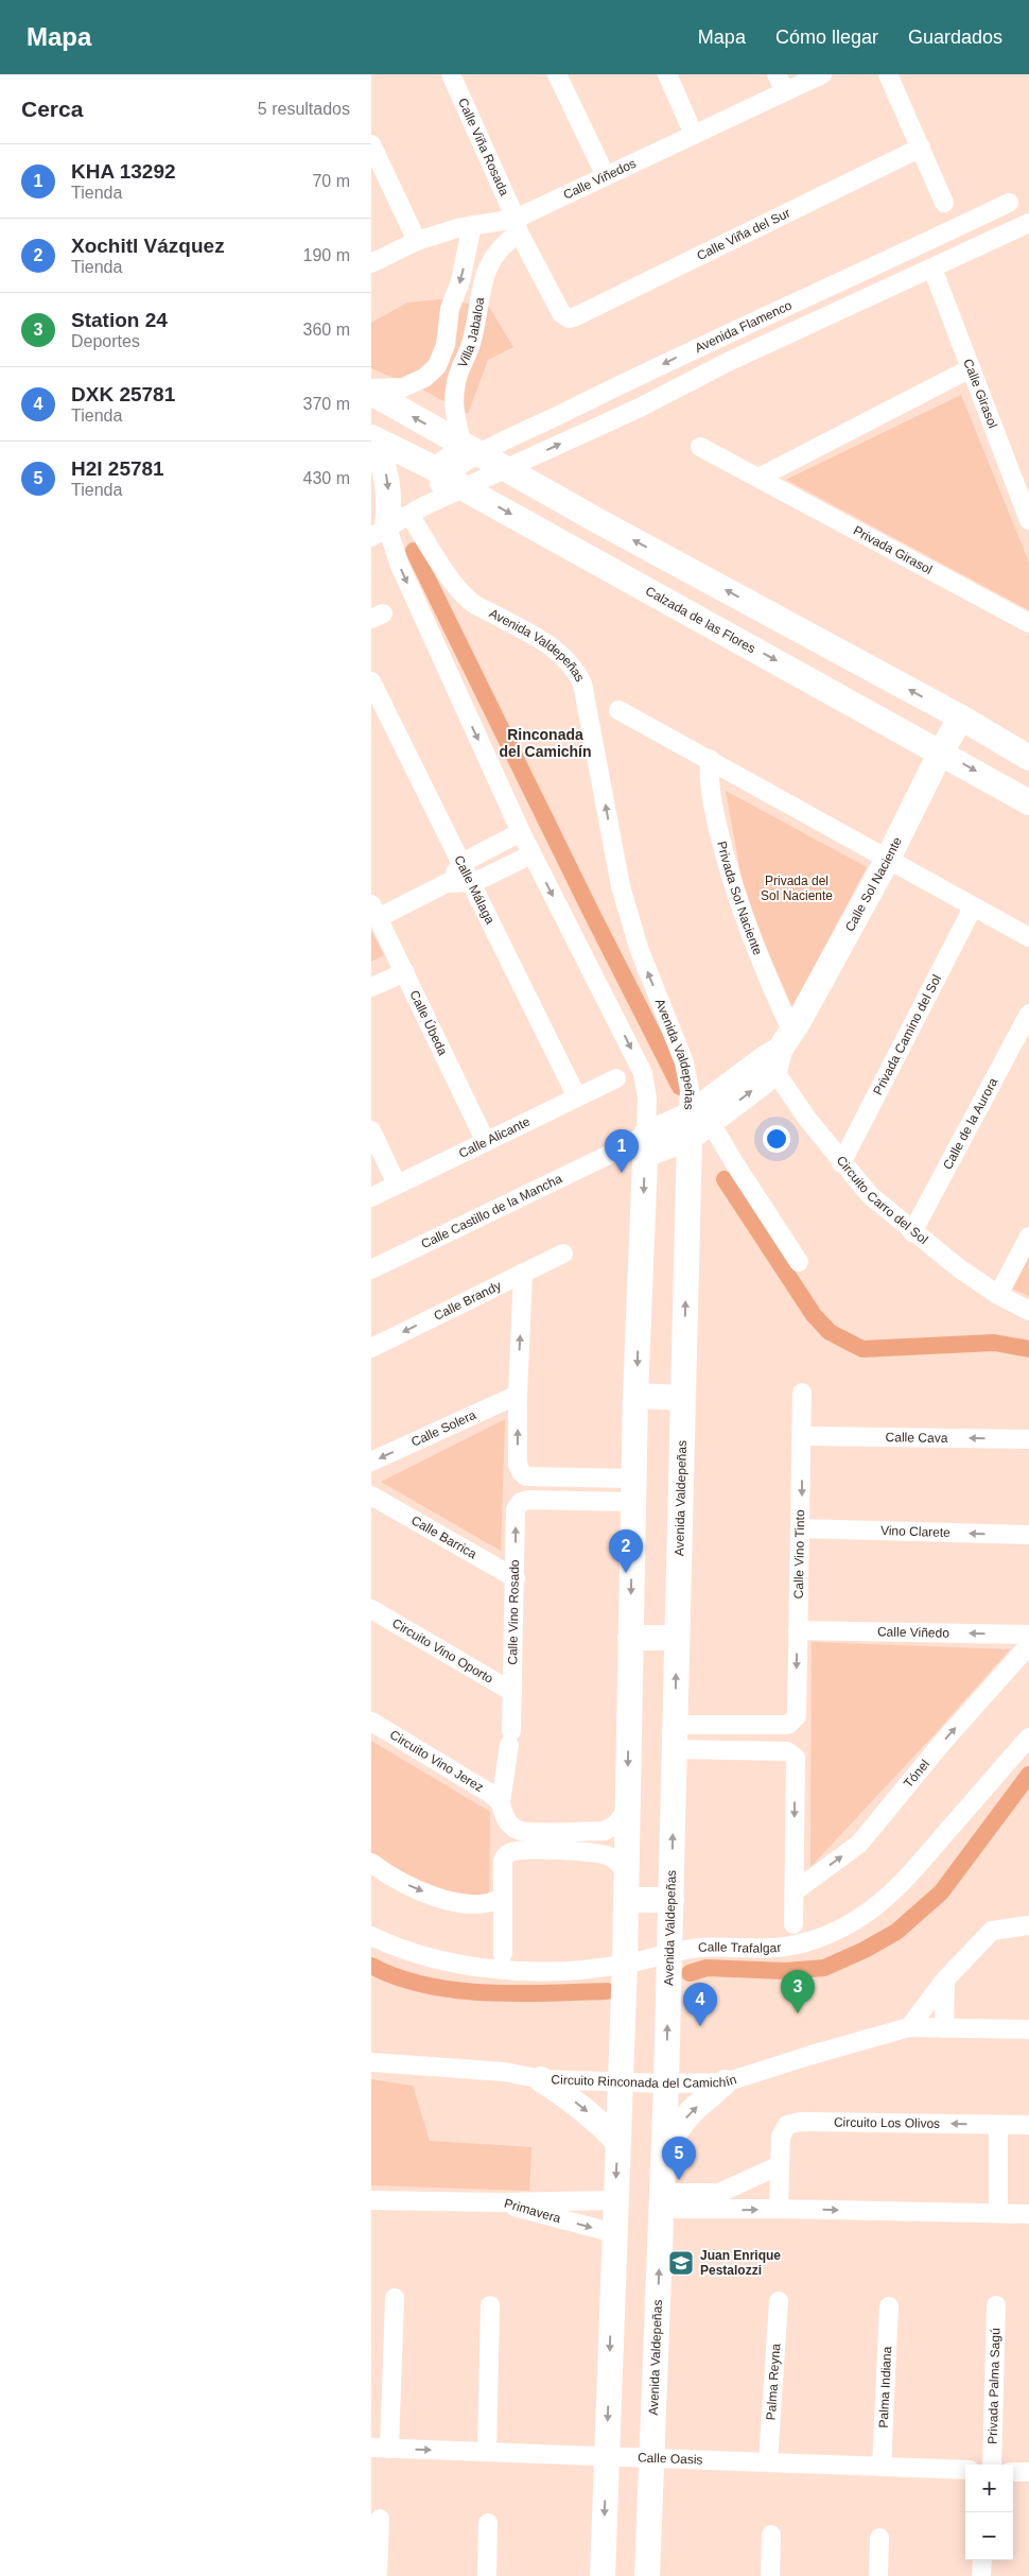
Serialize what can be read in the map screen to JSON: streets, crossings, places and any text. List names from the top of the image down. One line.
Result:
{"streets":{"street":["Calle Viña Rosada","Calle Viñedos","Calle Viña del Sur","Avenida Flamenco","Villa Jabaloa","Calle Girasol","Privada Girasol","Calzada de las Flores","Avenida Valdepeñas","Calle Sol Naciente","Calle Málaga","Privada Sol Naciente","Calle Úbeda","Privada Camino del Sol","Calle de la Aurora","Calle Alicante","Circuito Carro del Sol","Calle Castillo de la Mancha","Calle Brandy","Calle Solera","Calle Cava","Vino Clarete","Calle Barrica","Calle Vino Tinto","Calle Vino Rosado","Calle Viñedo","Circuito Vino Oporto","Circuito Vino Jerez","Tónel","Calle Trafalgar","Circuito Rinconada del Camichín","Circuito Los Olivos","Primavera","Palma Reyna","Palma Indiana","Privada Palma Sagú","Calle Oasis"]},"crossings":[["Calle Viña Rosada","Calle Viñedos"],["Calle Viña Rosada","Calle Viña del Sur"],["Calle Viña Rosada","Villa Jabaloa"],["Calle Viñedos","Villa Jabaloa"],["Avenida Flamenco","Villa Jabaloa"],["Avenida Flamenco","Calle Girasol"],["Avenida Flamenco","Calzada de las Flores"],["Calzada de las Flores","Calle Sol Naciente"],["Avenida Valdepeñas","Calle Sol Naciente"],["Avenida Valdepeñas","Calle Trafalgar"],["Avenida Valdepeñas","Circuito Rinconada del Camichín"],["Avenida Valdepeñas","Calle Oasis"],["Calle Sol Naciente","Privada Sol Naciente"],["Calle Sol Naciente","Circuito Carro del Sol"],["Calle Sol Naciente","Calle Castillo de la Mancha"],["Calle Málaga","Calle Alicante"],["Privada Sol Naciente","Circuito Carro del Sol"],["Calle Úbeda","Calle Alicante"],["Privada Camino del Sol","Circuito Carro del Sol"],["Calle de la Aurora","Circuito Carro del Sol"],["Calle Cava","Calle Vino Tinto"],["Vino Clarete","Calle Vino Tinto"],["Calle Barrica","Calle Vino Rosado"],["Calle Vino Tinto","Calle Viñedo"],["Calle Vino Rosado","Circuito Vino Oporto"],["Calle Vino Rosado","Circuito Vino Jerez"],["Palma Reyna","Calle Oasis"],["Palma Indiana","Calle Oasis"]],"one_way":["Calle Brandy","Calle Solera","Calle Cava","Vino Clarete","Calle Viñedo"],"districts":["Rinconada del Camichín"],"parks":["Privada del Sol Naciente"],"places":{"school or university":["Juan Enrique Pestalozzi"]},"page":{"header":"Mapa","nav":["Mapa","Cómo llegar","Guardados"],"heading":["Cerca","5 resultados"],"list":[{"mark":"1","name":"KHA 13292","note":"Tienda","value":"70 m"},{"mark":"2","name":"Xochitl Vázquez","note":"Tienda","value":"190 m"},{"mark":"3","name":"Station 24","note":"Deportes","value":"360 m"},{"mark":"4","name":"DXK 25781","note":"Tienda","value":"370 m"},{"mark":"5","name":"H2I 25781","note":"Tienda","value":"430 m"}],"pins":["1","2","3","4","5"],"map_buttons":["+","−"]}}
